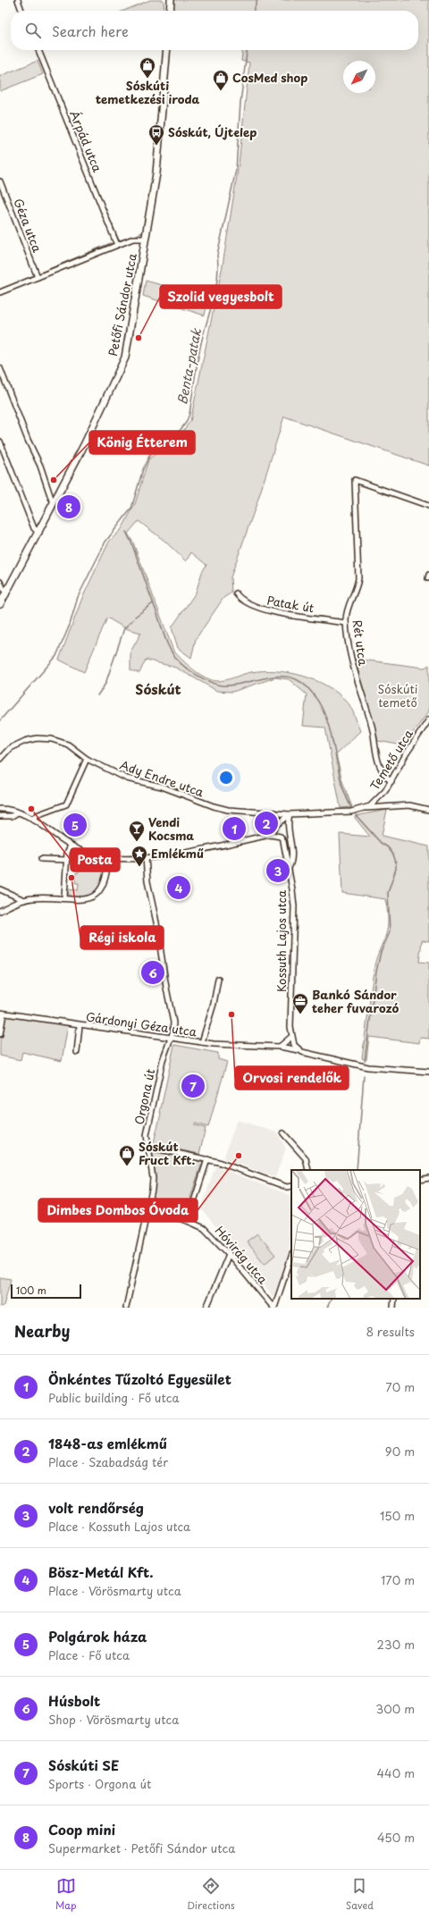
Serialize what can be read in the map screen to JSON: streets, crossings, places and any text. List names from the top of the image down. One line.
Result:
{"streets":{"main road":["Petőfi Sándor utca"],"street":["Árpád utca","Géza utca","Patak út","Rét utca","Temető utca","Ady Endre utca","Kossuth Lajos utca","Gárdonyi Géza utca","Orgona út","Hóvirág utca"]},"crossings":[["Patak út","Rét utca"],["Rét utca","Temető utca"],["Temető utca","Ady Endre utca"],["Gárdonyi Géza utca","Orgona út"],["Orgona út","Hóvirág utca"]],"districts":["Sóskút"],"water":["Benta-patak"],"parks":["Sóskúti temető"],"places":{"shop":["Sóskúti temetkezési iroda","CosMed shop","Sóskút Fruct Kft."],"bus stop":["Sóskút, Újtelep"],"other":["Szolid vegyesbolt","König Étterem","Posta","Régi iskola","Orvosi rendelők","Dimbes Dombos Óvoda"],"bar":["Vendi Kocsma"],"place":["Emlékmű"],"office":["Bankó Sándor teher fuvarozó"]},"scale_bar":"100 m","north":"bottom left","page":{"search":"Search here","pins":["8","2","5","1","3","4","6","7"],"scale":"100 m","heading":["Nearby","8 results"],"list":[{"mark":"1","name":"Önkéntes Tűzoltó Egyesület","note":"Public building · Fő utca","value":"70 m"},{"mark":"2","name":"1848-as emlékmű","note":"Place · Szabadság tér","value":"90 m"},{"mark":"3","name":"volt rendőrség","note":"Place · Kossuth Lajos utca","value":"150 m"},{"mark":"4","name":"Bösz-Metál Kft.","note":"Place · Vörösmarty utca","value":"170 m"},{"mark":"5","name":"Polgárok háza","note":"Place · Fő utca","value":"230 m"},{"mark":"6","name":"Húsbolt","note":"Shop · Vörösmarty utca","value":"300 m"},{"mark":"7","name":"Sóskúti SE","note":"Sports · Orgona út","value":"440 m"},{"mark":"8","name":"Coop mini","note":"Supermarket · Petőfi Sándor utca","value":"450 m"}],"nav":["Map","Directions","Saved"]}}
